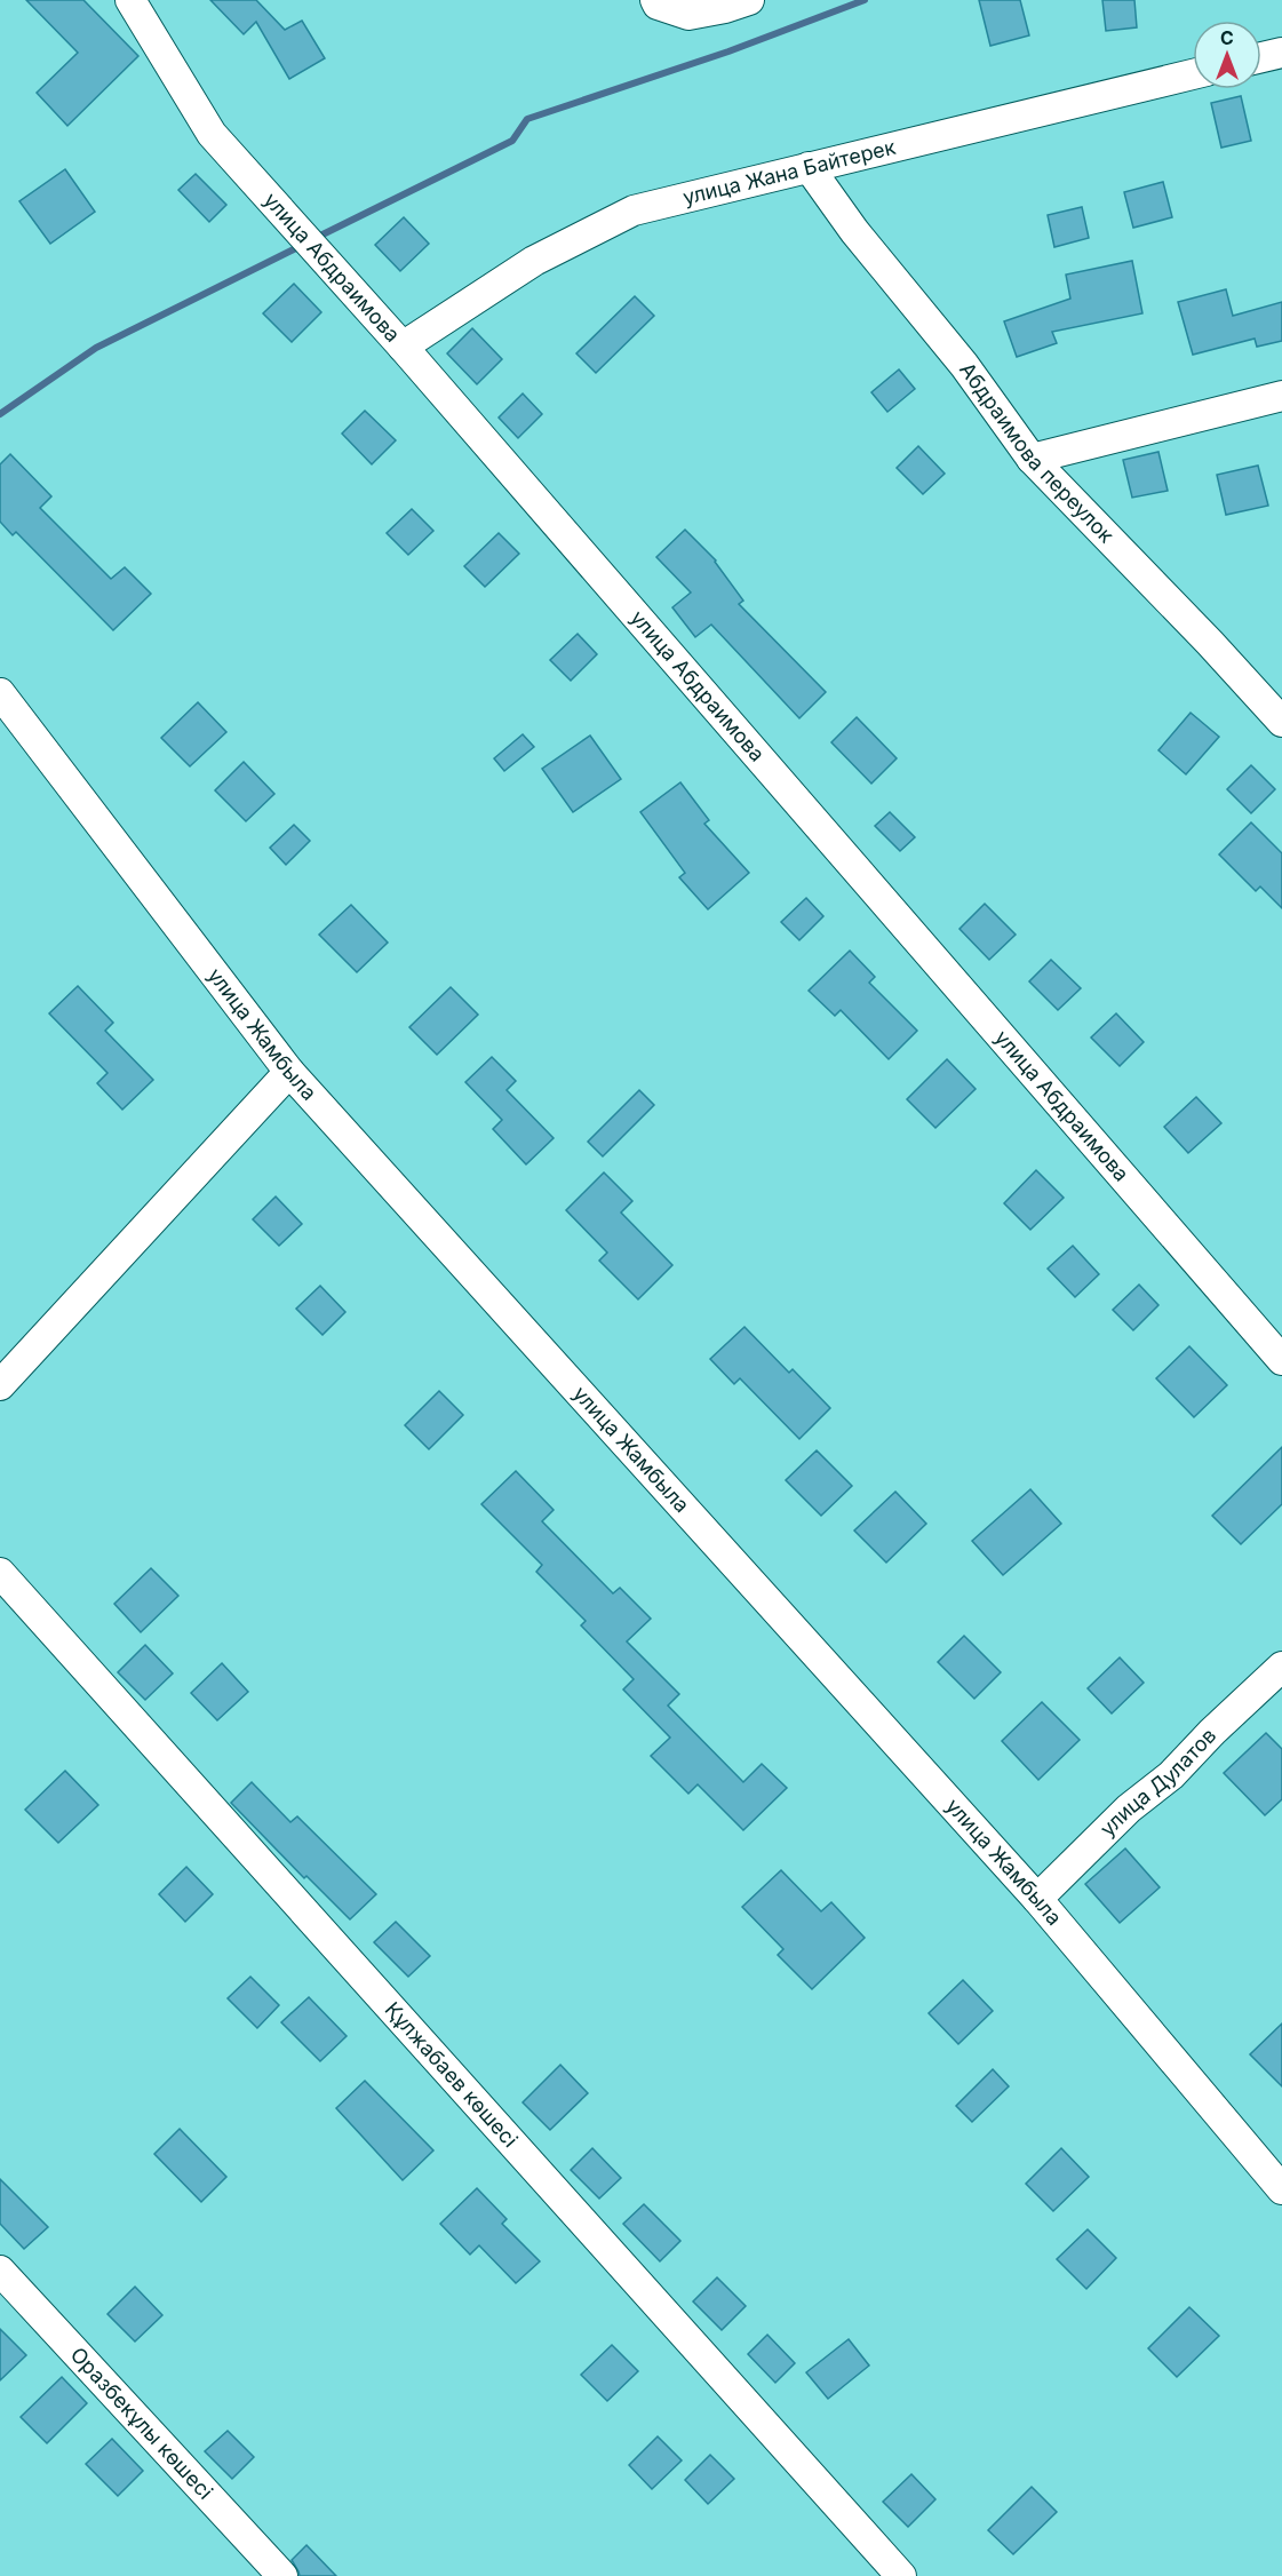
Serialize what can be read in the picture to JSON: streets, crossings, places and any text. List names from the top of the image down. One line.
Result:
{"streets":{"street":["улица Жана Байтерек","улица Абдраимова","Абдраимова переулок","улица Жамбыла","улица Дулатов","Құлжабаев көшесі","Оразбекұлы көшесі"]},"crossings":[["улица Жана Байтерек","улица Абдраимова"],["улица Жана Байтерек","Абдраимова переулок"],["улица Жамбыла","улица Дулатов"]],"north":"top"}
